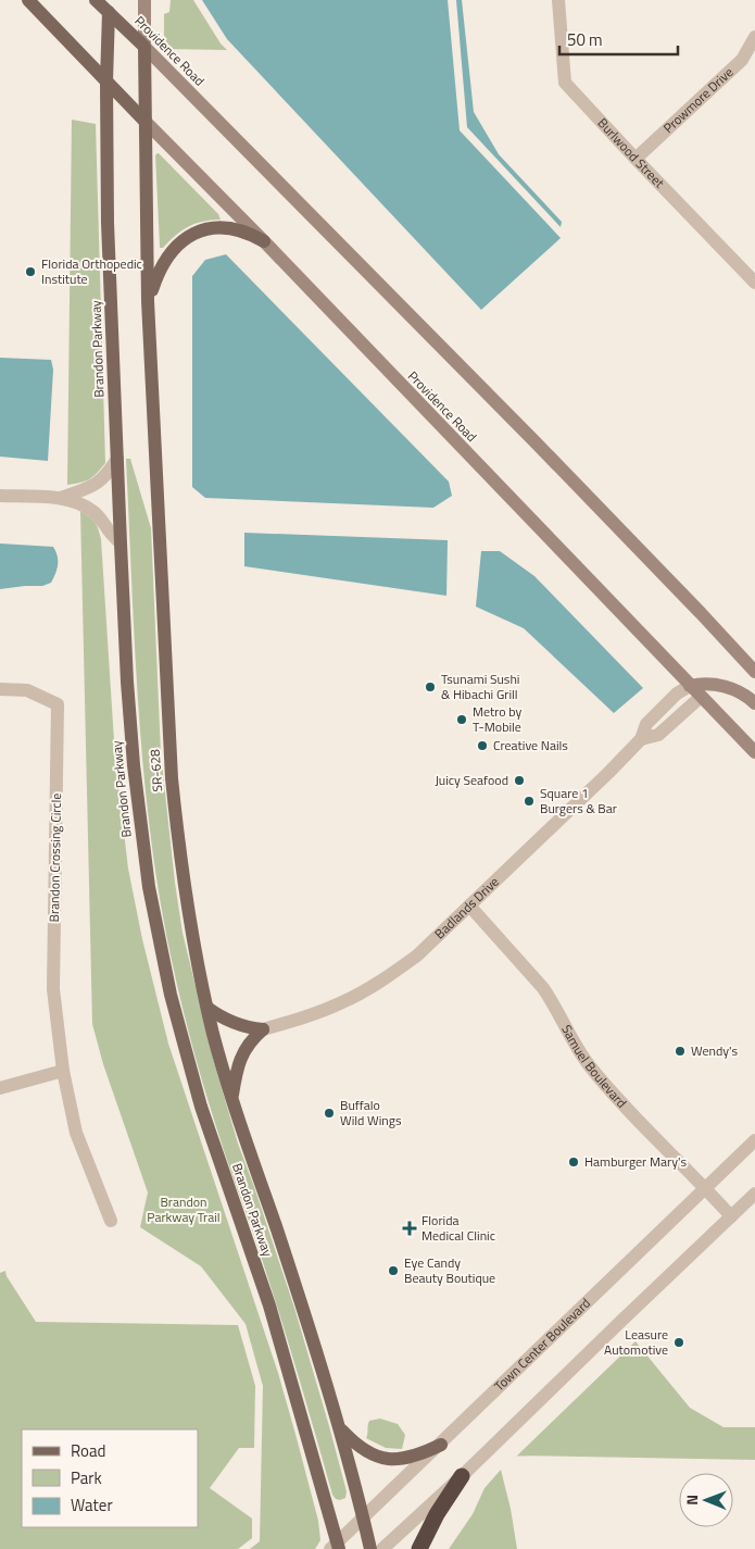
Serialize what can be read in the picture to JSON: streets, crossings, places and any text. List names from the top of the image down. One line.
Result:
{"streets":{"main road":["Providence Road","Brandon Parkway","SR-628"],"street":["Prowmore Drive","Burlwood Street","Brandon Crossing Circle","Badlands Drive","Samuel Boulevard","Town Center Boulevard"]},"crossings":[["Providence Road","Brandon Parkway"],["Providence Road","Badlands Drive"],["Prowmore Drive","Burlwood Street"],["Brandon Parkway","SR-628"],["Brandon Parkway","Town Center Boulevard"],["Badlands Drive","Samuel Boulevard"],["Samuel Boulevard","Town Center Boulevard"]],"parks":["Brandon Parkway Trail"],"places":{"other":["Florida Orthopedic Institute","Tsunami Sushi & Hibachi Grill","Metro by T-Mobile","Creative Nails","Juicy Seafood","Square 1 Burgers & Bar","Wendy's","Buffalo Wild Wings","Hamburger Mary's","Eye Candy Beauty Boutique","Leasure Automotive"],"health":["Florida Medical Clinic"]},"legend":["Road","Park","Water"],"scale_bar":"50 m","north":"left"}
